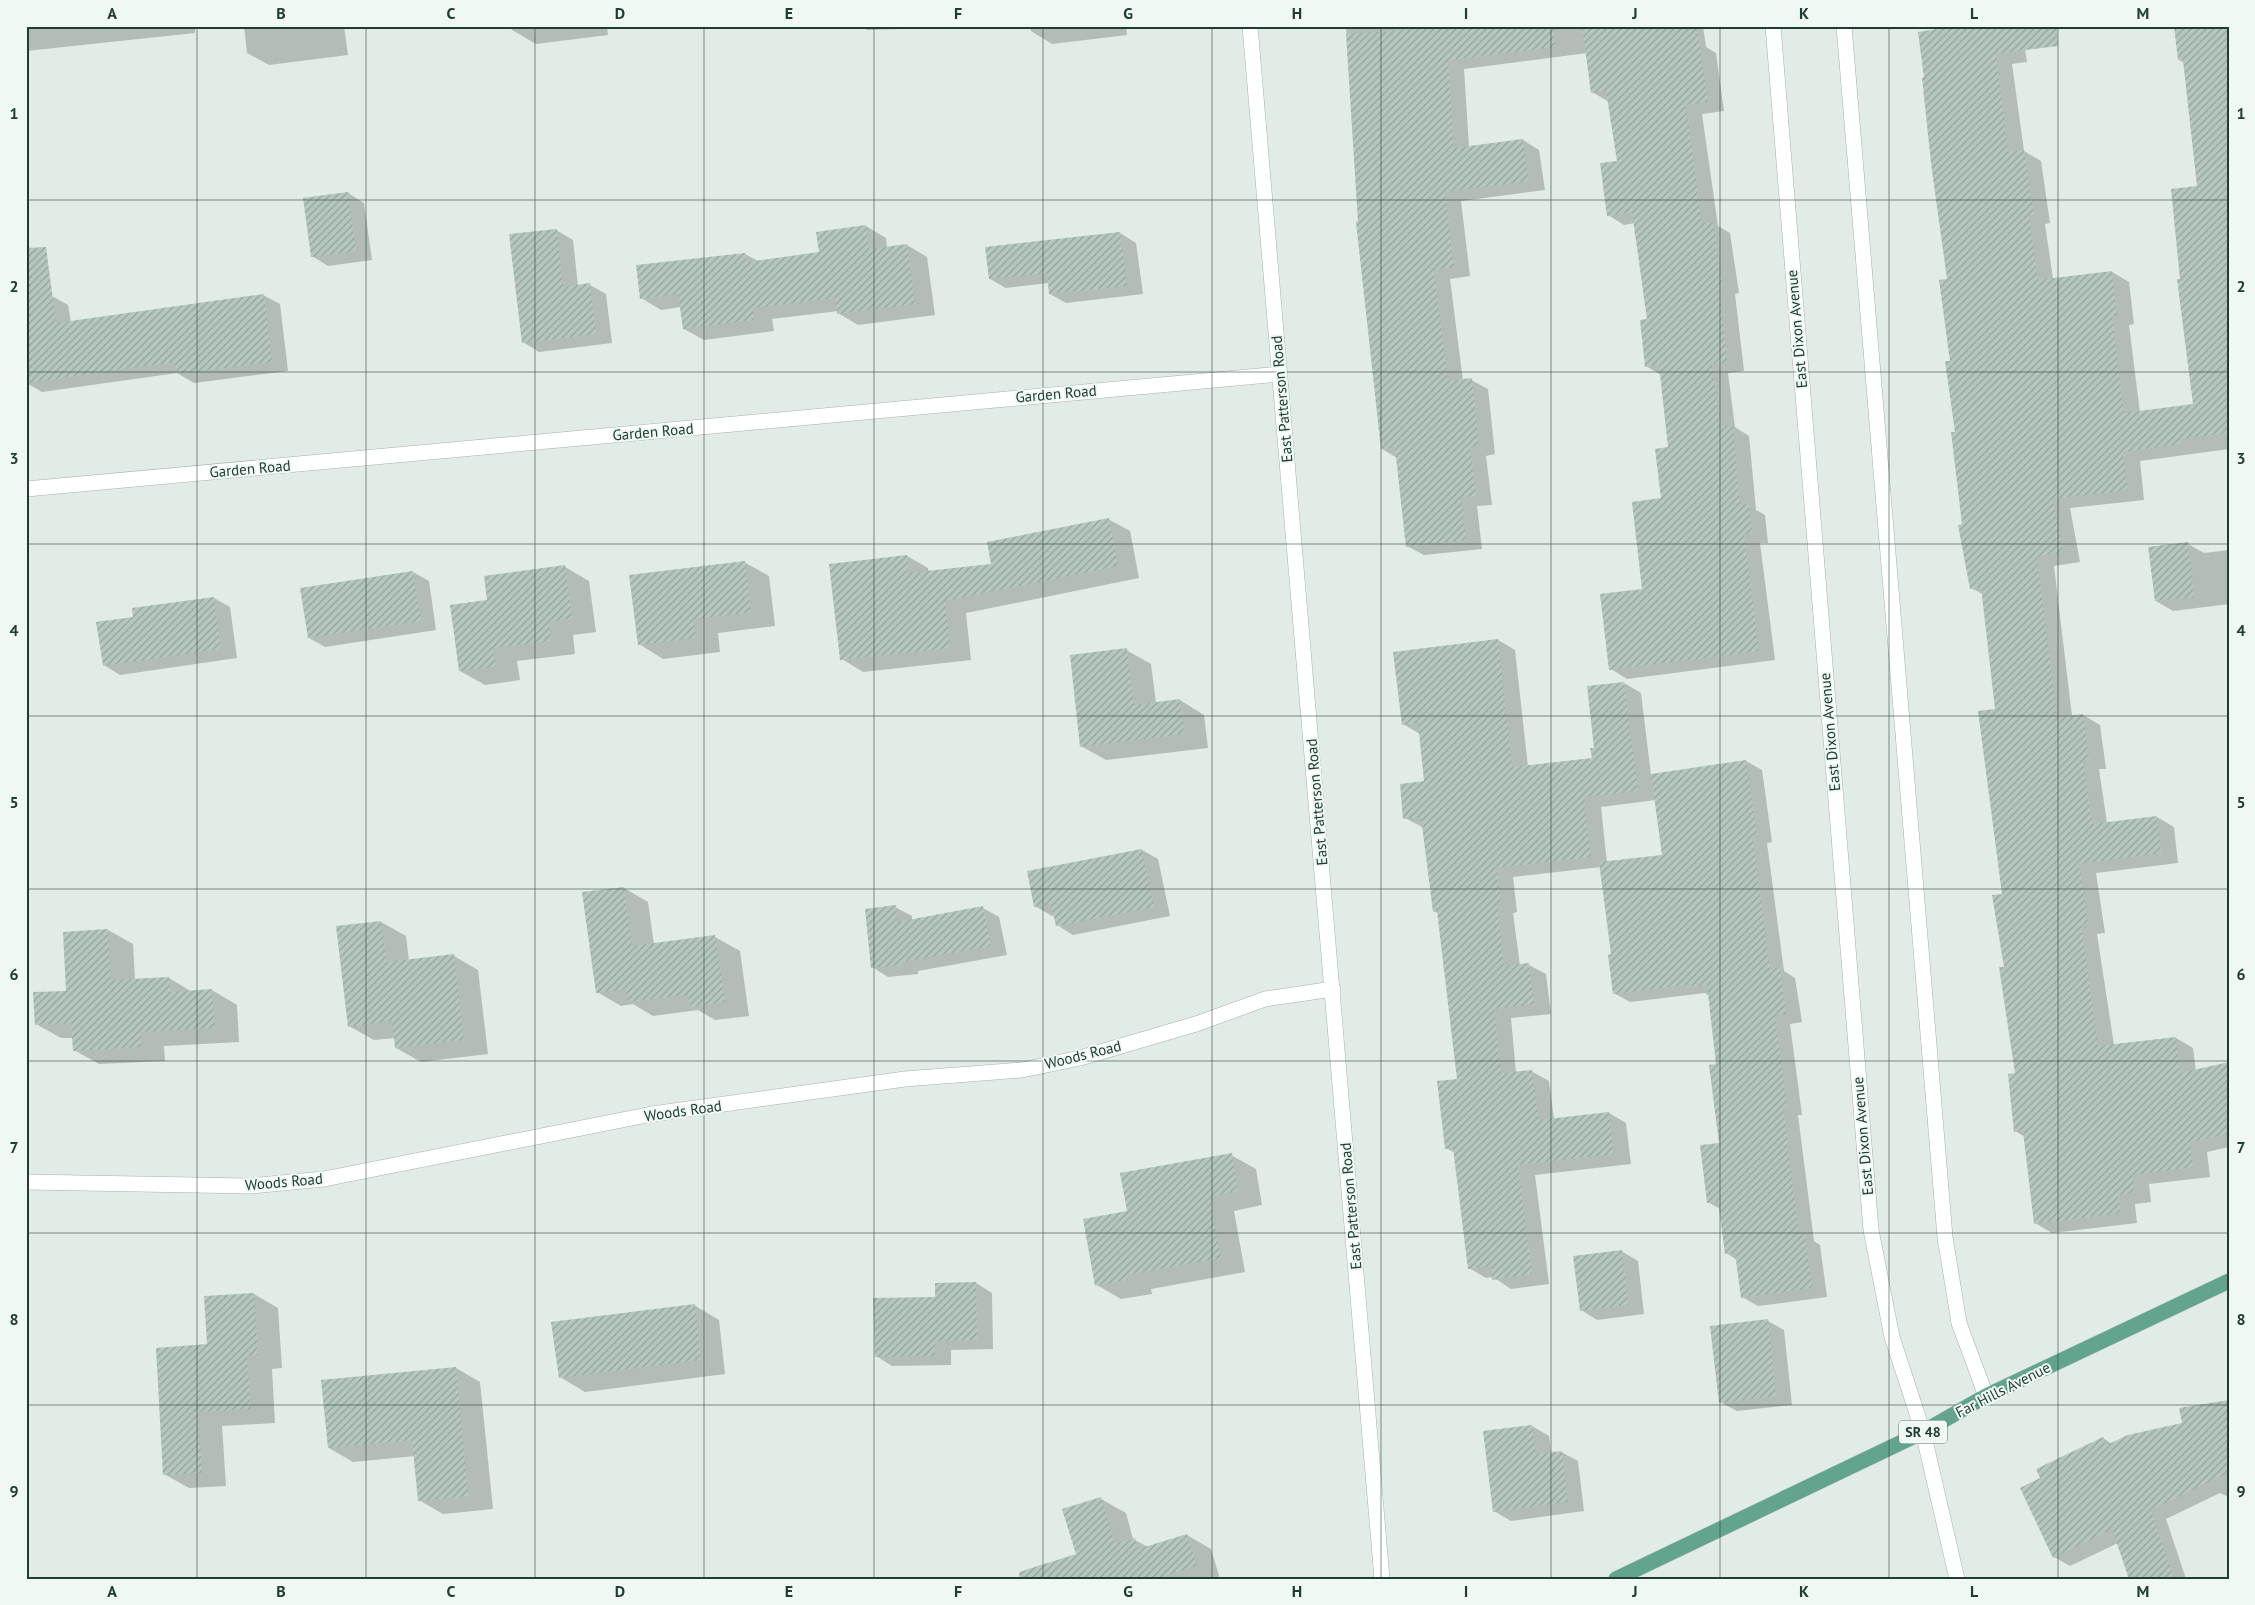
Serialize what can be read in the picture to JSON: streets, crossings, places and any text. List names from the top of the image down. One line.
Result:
{"streets":{"main road":["Far Hills Avenue","SR 48"],"street":["East Dixon Avenue","Garden Road","East Patterson Road","Woods Road"]},"crossings":[["East Dixon Avenue","Far Hills Avenue"],["Garden Road","East Patterson Road"],["East Patterson Road","Woods Road"]],"grid":{"columns":["A","B","C","D","E","F","G","H","I","J","K","L","M"],"rows":["1","2","3","4","5","6","7","8","9"]}}
